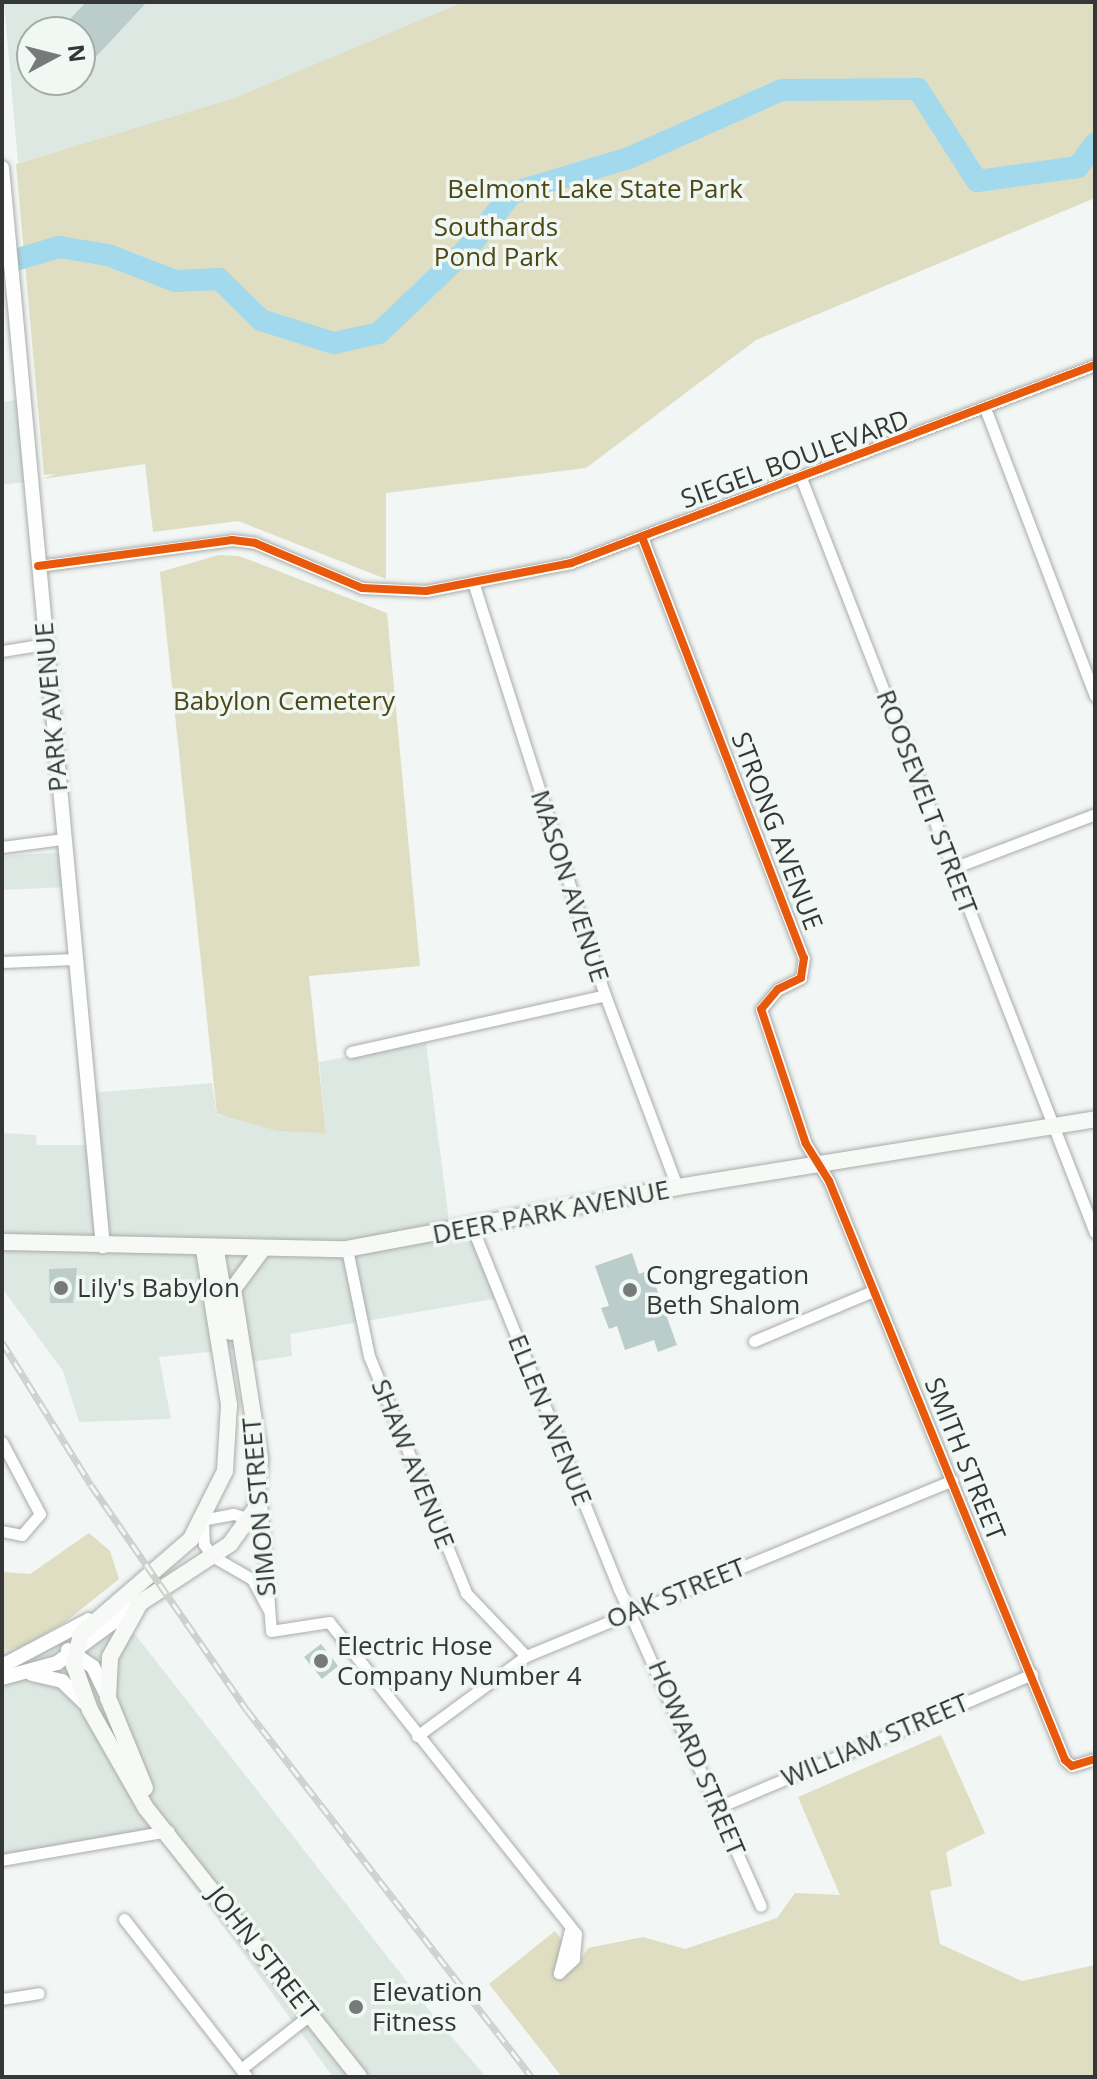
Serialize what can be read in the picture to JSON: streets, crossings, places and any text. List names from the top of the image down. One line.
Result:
{"streets":{"main road":["DEER PARK AVENUE","SIMON STREET","JOHN STREET"],"street":["SIEGEL BOULEVARD","PARK AVENUE","ROOSEVELT STREET","STRONG AVENUE","MASON AVENUE","ELLEN AVENUE","SMITH STREET","SHAW AVENUE","OAK STREET","WILLIAM STREET","HOWARD STREET"]},"crossings":[["SIEGEL BOULEVARD","PARK AVENUE"],["SIEGEL BOULEVARD","ROOSEVELT STREET"],["SIEGEL BOULEVARD","STRONG AVENUE"],["SIEGEL BOULEVARD","MASON AVENUE"],["PARK AVENUE","DEER PARK AVENUE"],["ROOSEVELT STREET","DEER PARK AVENUE"],["STRONG AVENUE","DEER PARK AVENUE"],["STRONG AVENUE","SMITH STREET"],["MASON AVENUE","DEER PARK AVENUE"],["DEER PARK AVENUE","ELLEN AVENUE"],["DEER PARK AVENUE","SMITH STREET"],["DEER PARK AVENUE","SHAW AVENUE"],["DEER PARK AVENUE","SIMON STREET"],["ELLEN AVENUE","OAK STREET"],["ELLEN AVENUE","HOWARD STREET"],["SMITH STREET","OAK STREET"],["SMITH STREET","WILLIAM STREET"],["SHAW AVENUE","OAK STREET"],["SIMON STREET","OAK STREET"],["OAK STREET","HOWARD STREET"],["WILLIAM STREET","HOWARD STREET"]],"parks":["Belmont Lake State Park","Southards Pond Park","Babylon Cemetery"],"places":["Lily's Babylon","Congregation Beth Shalom","Electric Hose Company Number 4","Elevation Fitness"],"north":"right"}
